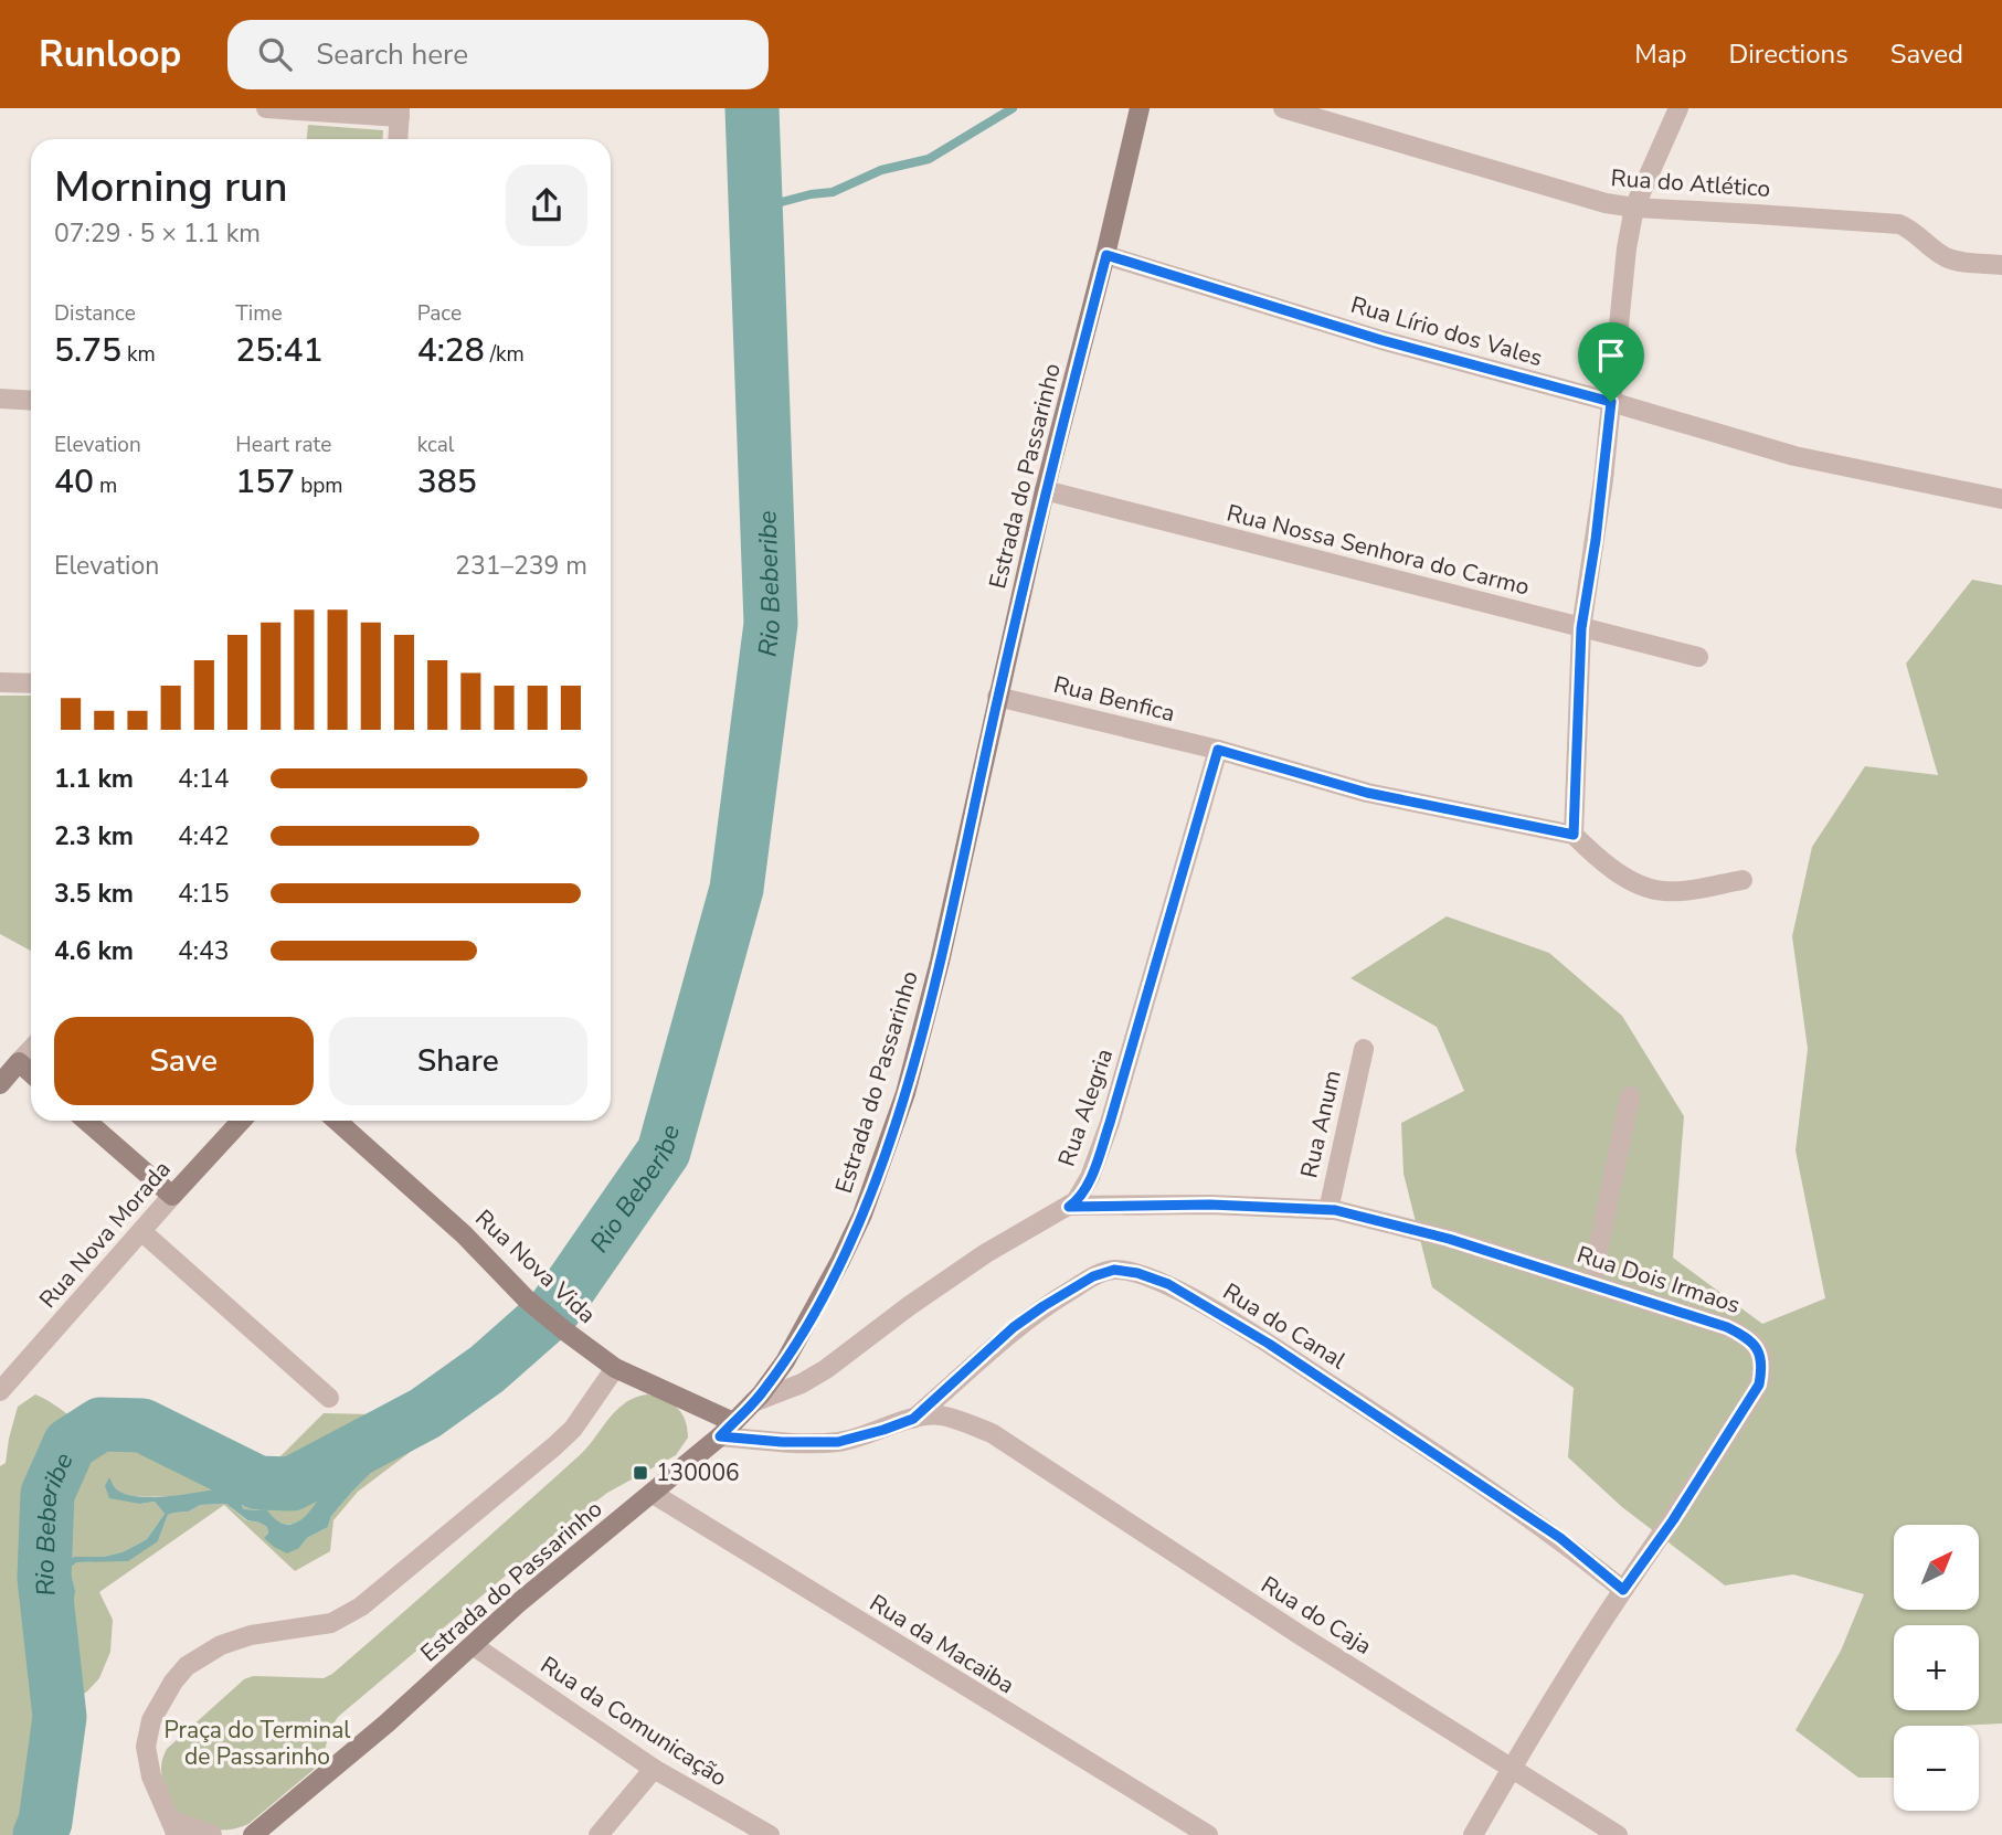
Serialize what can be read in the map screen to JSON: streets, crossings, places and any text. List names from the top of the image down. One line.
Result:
{"streets":{"street":["Rua do Atlético","Rua Lírio dos Vales","Estrada do Passarinho","Rua Nossa Senhora do Carmo","Rua Benfica","Rua Alegria","Rua Anum","Rua Nova Morada","Rua Nova Vida","Rua Dois Irmaos","Rua do Canal","Rua do Caja","Rua da Macaiba","Rua da Comunicação"]},"crossings":[["Rua Lírio dos Vales","Estrada do Passarinho"],["Estrada do Passarinho","Rua Nossa Senhora do Carmo"],["Estrada do Passarinho","Rua Benfica"],["Estrada do Passarinho","Rua Alegria"],["Estrada do Passarinho","Rua Nova Vida"],["Estrada do Passarinho","Rua da Macaiba"],["Estrada do Passarinho","Rua da Comunicação"],["Rua Benfica","Rua Alegria"],["Rua Alegria","Rua Dois Irmaos"],["Rua Anum","Rua Dois Irmaos"],["Rua Dois Irmaos","Rua do Canal"],["Rua Dois Irmaos","Rua do Caja"],["Rua do Canal","Rua do Caja"]],"water":["Rio Beberibe"],"parks":["Praça do Terminal de Passarinho"],"places":{"transit":["130006"]},"north":"top right","page":{"header":"Runloop","search":"Search here","nav":["Map","Directions","Saved"],"heading":["Morning run","07:29 · 5 × 1.1 km"],"stats":[["Distance","5.75 km"],["Time","25:41"],["Pace","4:28 /km"],["Elevation","40 m"],["Heart rate","157 bpm"],["kcal","385"]],"chart":["Elevation","231–239 m"],"list":[{"name":"1.1 km","note":"4:14"},{"name":"2.3 km","note":"4:42"},{"name":"3.5 km","note":"4:15"},{"name":"4.6 km","note":"4:43"}],"buttons":["Save","Share"],"map_buttons":["+","−"]}}
